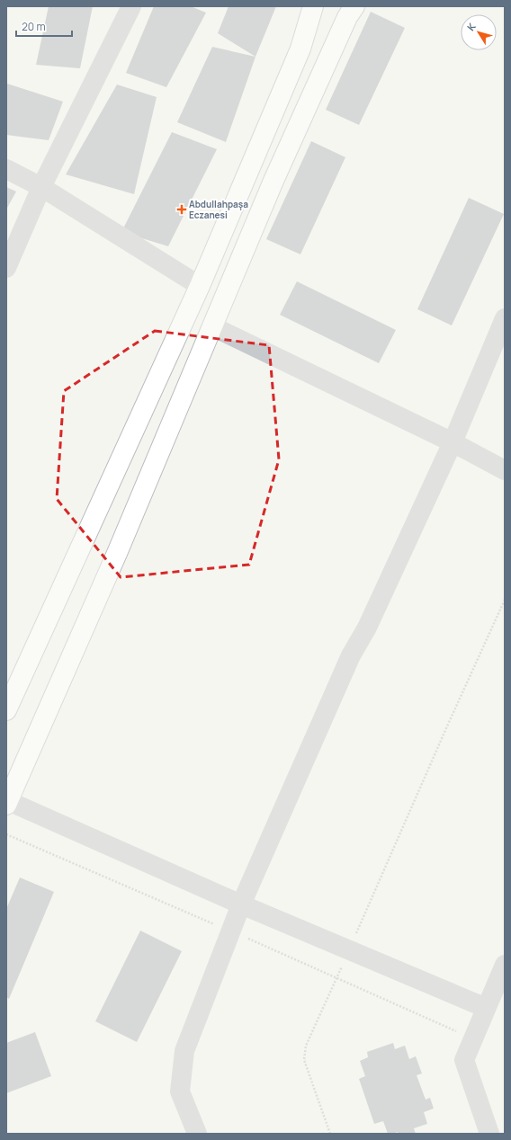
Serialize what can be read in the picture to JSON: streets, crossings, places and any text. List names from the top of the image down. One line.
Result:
{"places":{"health":["Abdullahpaşa Eczanesi"]},"scale_bar":"20 m","north":"top left"}
